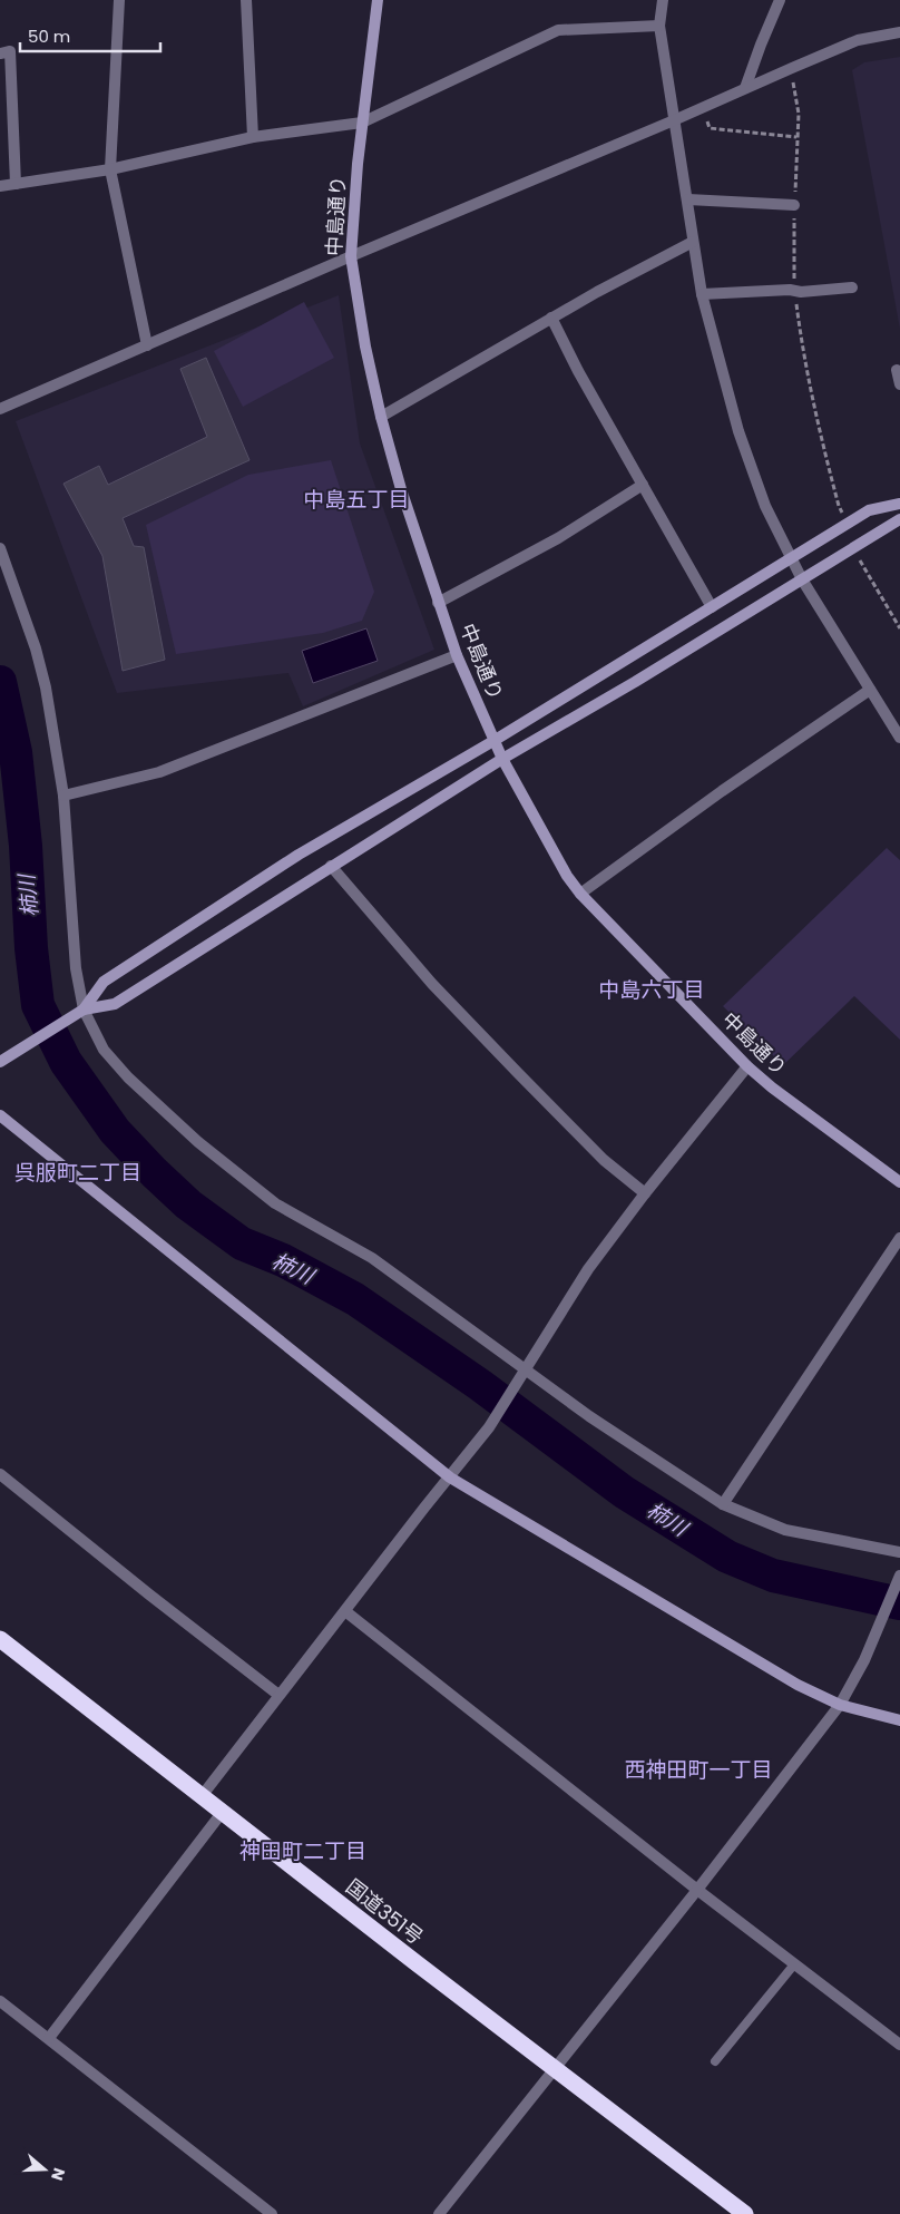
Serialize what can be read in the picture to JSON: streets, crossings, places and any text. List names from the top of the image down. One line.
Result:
{"streets":{"highway":["国道351号"],"street":["中島通り"]},"districts":["中島五丁目","中島六丁目","呉服町二丁目","西神田町一丁目","神田町二丁目"],"water":["柿川"],"scale_bar":"50 m","north":"right"}
